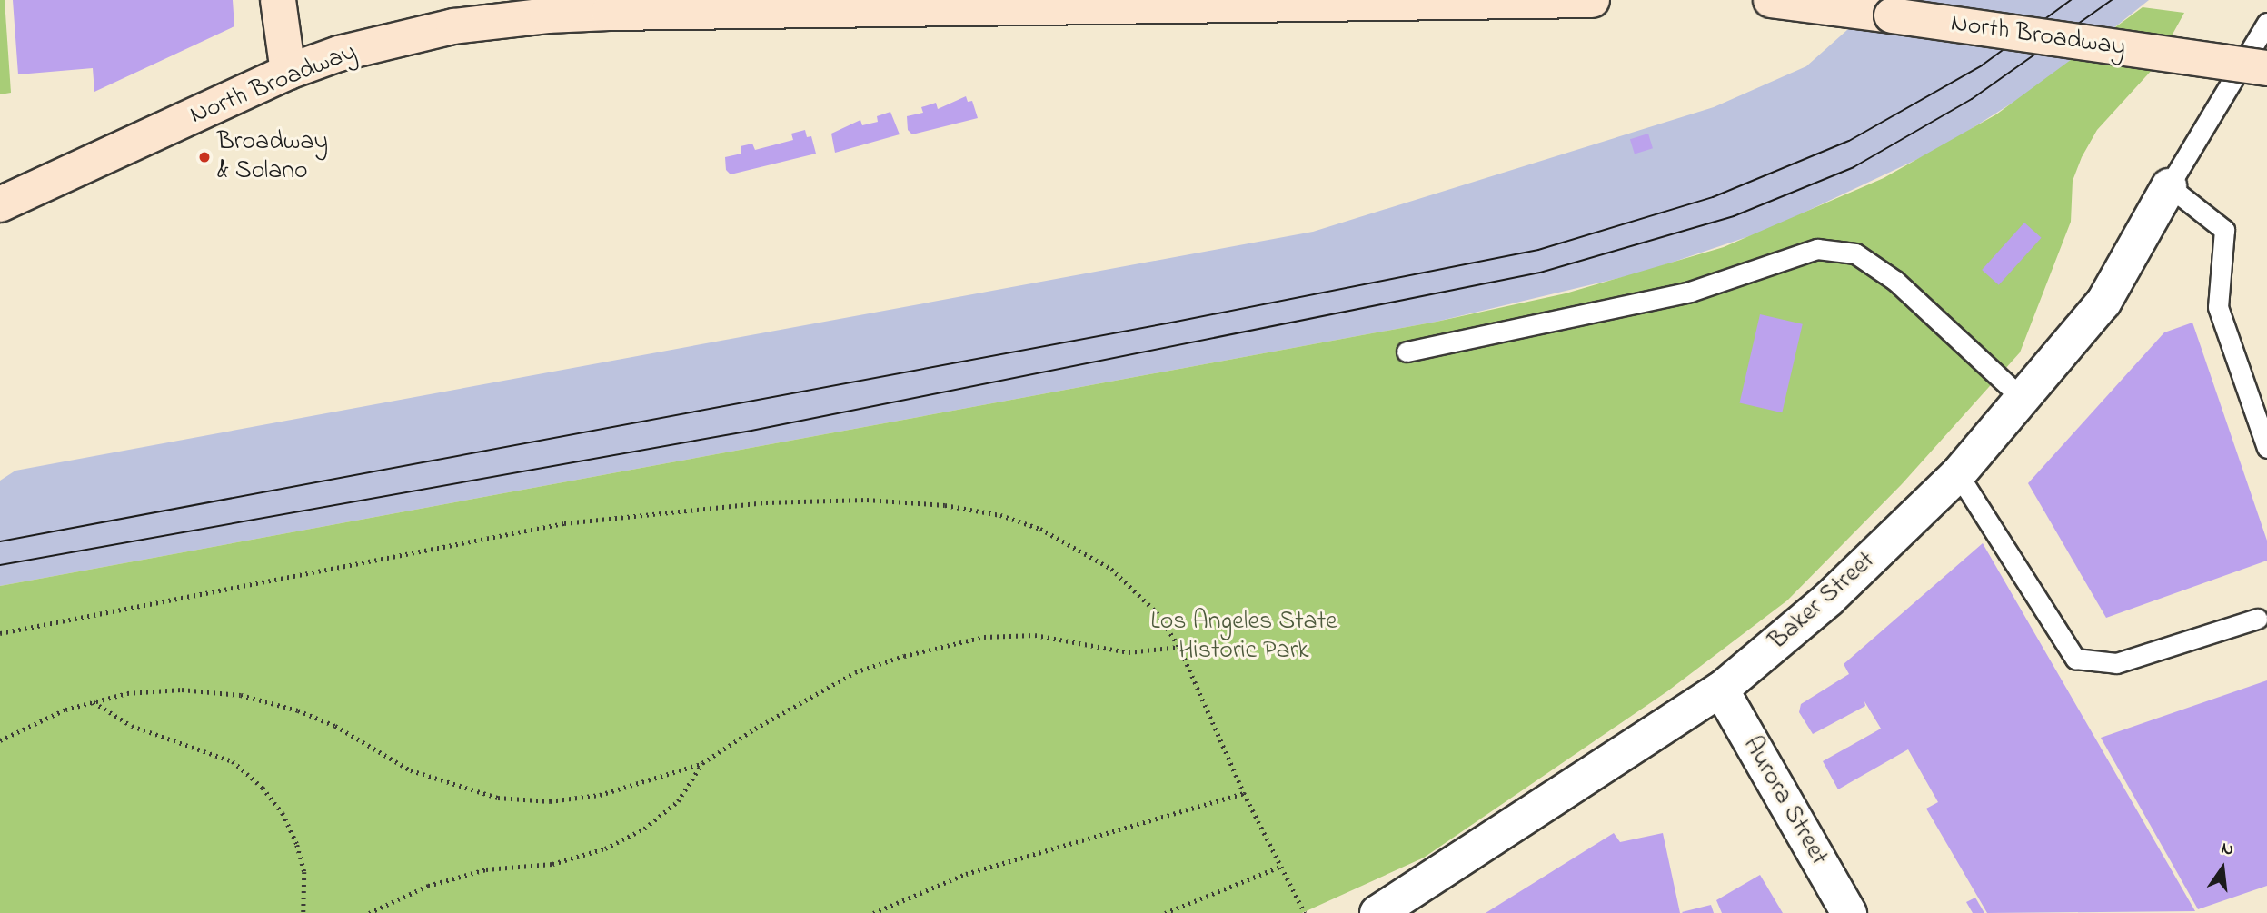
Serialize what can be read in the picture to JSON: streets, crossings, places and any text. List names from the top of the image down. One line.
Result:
{"streets":{"main road":["North Broadway"],"street":["Baker Street","Aurora Street"]},"crossings":[["Baker Street","Aurora Street"]],"parks":["Los Angeles State Historic Park"],"places":["Broadway & Solano"],"north":"top"}
